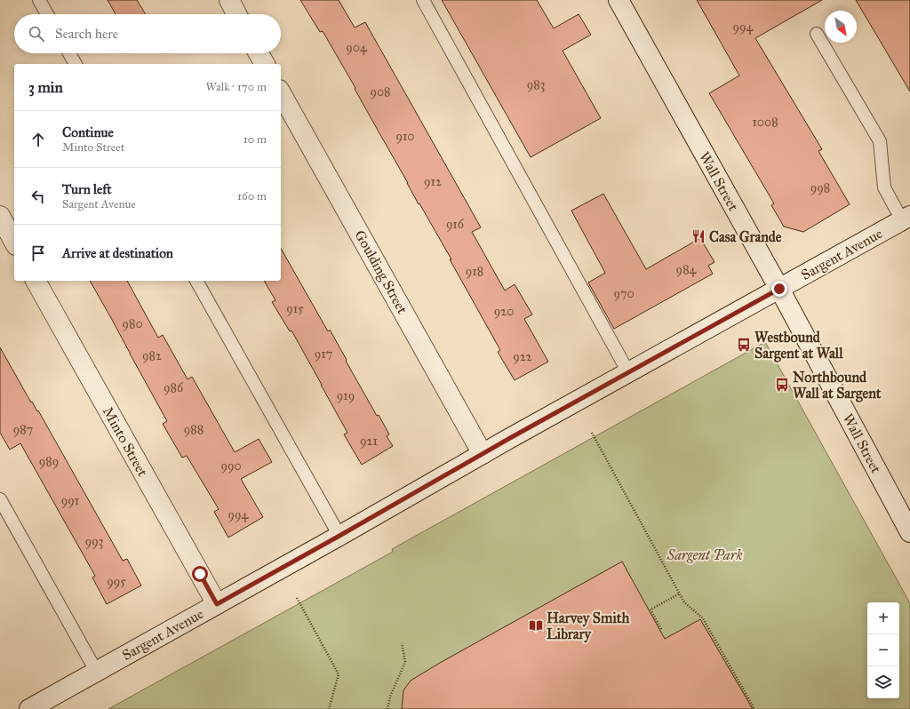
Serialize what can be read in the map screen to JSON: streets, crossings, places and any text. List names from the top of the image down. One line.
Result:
{"streets":{"main road":["Wall Street","Sargent Avenue","Goulding Street","Minto Street"]},"crossings":[["Wall Street","Sargent Avenue"],["Sargent Avenue","Goulding Street"],["Sargent Avenue","Minto Street"]],"parks":["Sargent Park"],"places":{"restaurant":["Casa Grande"],"bus stop":["Westbound Sargent at Wall","Northbound Wall at Sargent"],"library":["Harvey Smith Library"]},"house_numbers":["994","904","983","908","1008","910","912","998","916","984","918","970","915","920","980","917","982","922","986","919","987","988","921","989","990","991","994","993","995"],"north":"bottom right","page":{"search":"Search here","heading":["3 min","Walk · 170 m"],"list":[["Continue","Minto Street","10 m"],["Turn left","Sargent Avenue","160 m"],"Arrive at destination"],"map_buttons":["+","−"]}}
